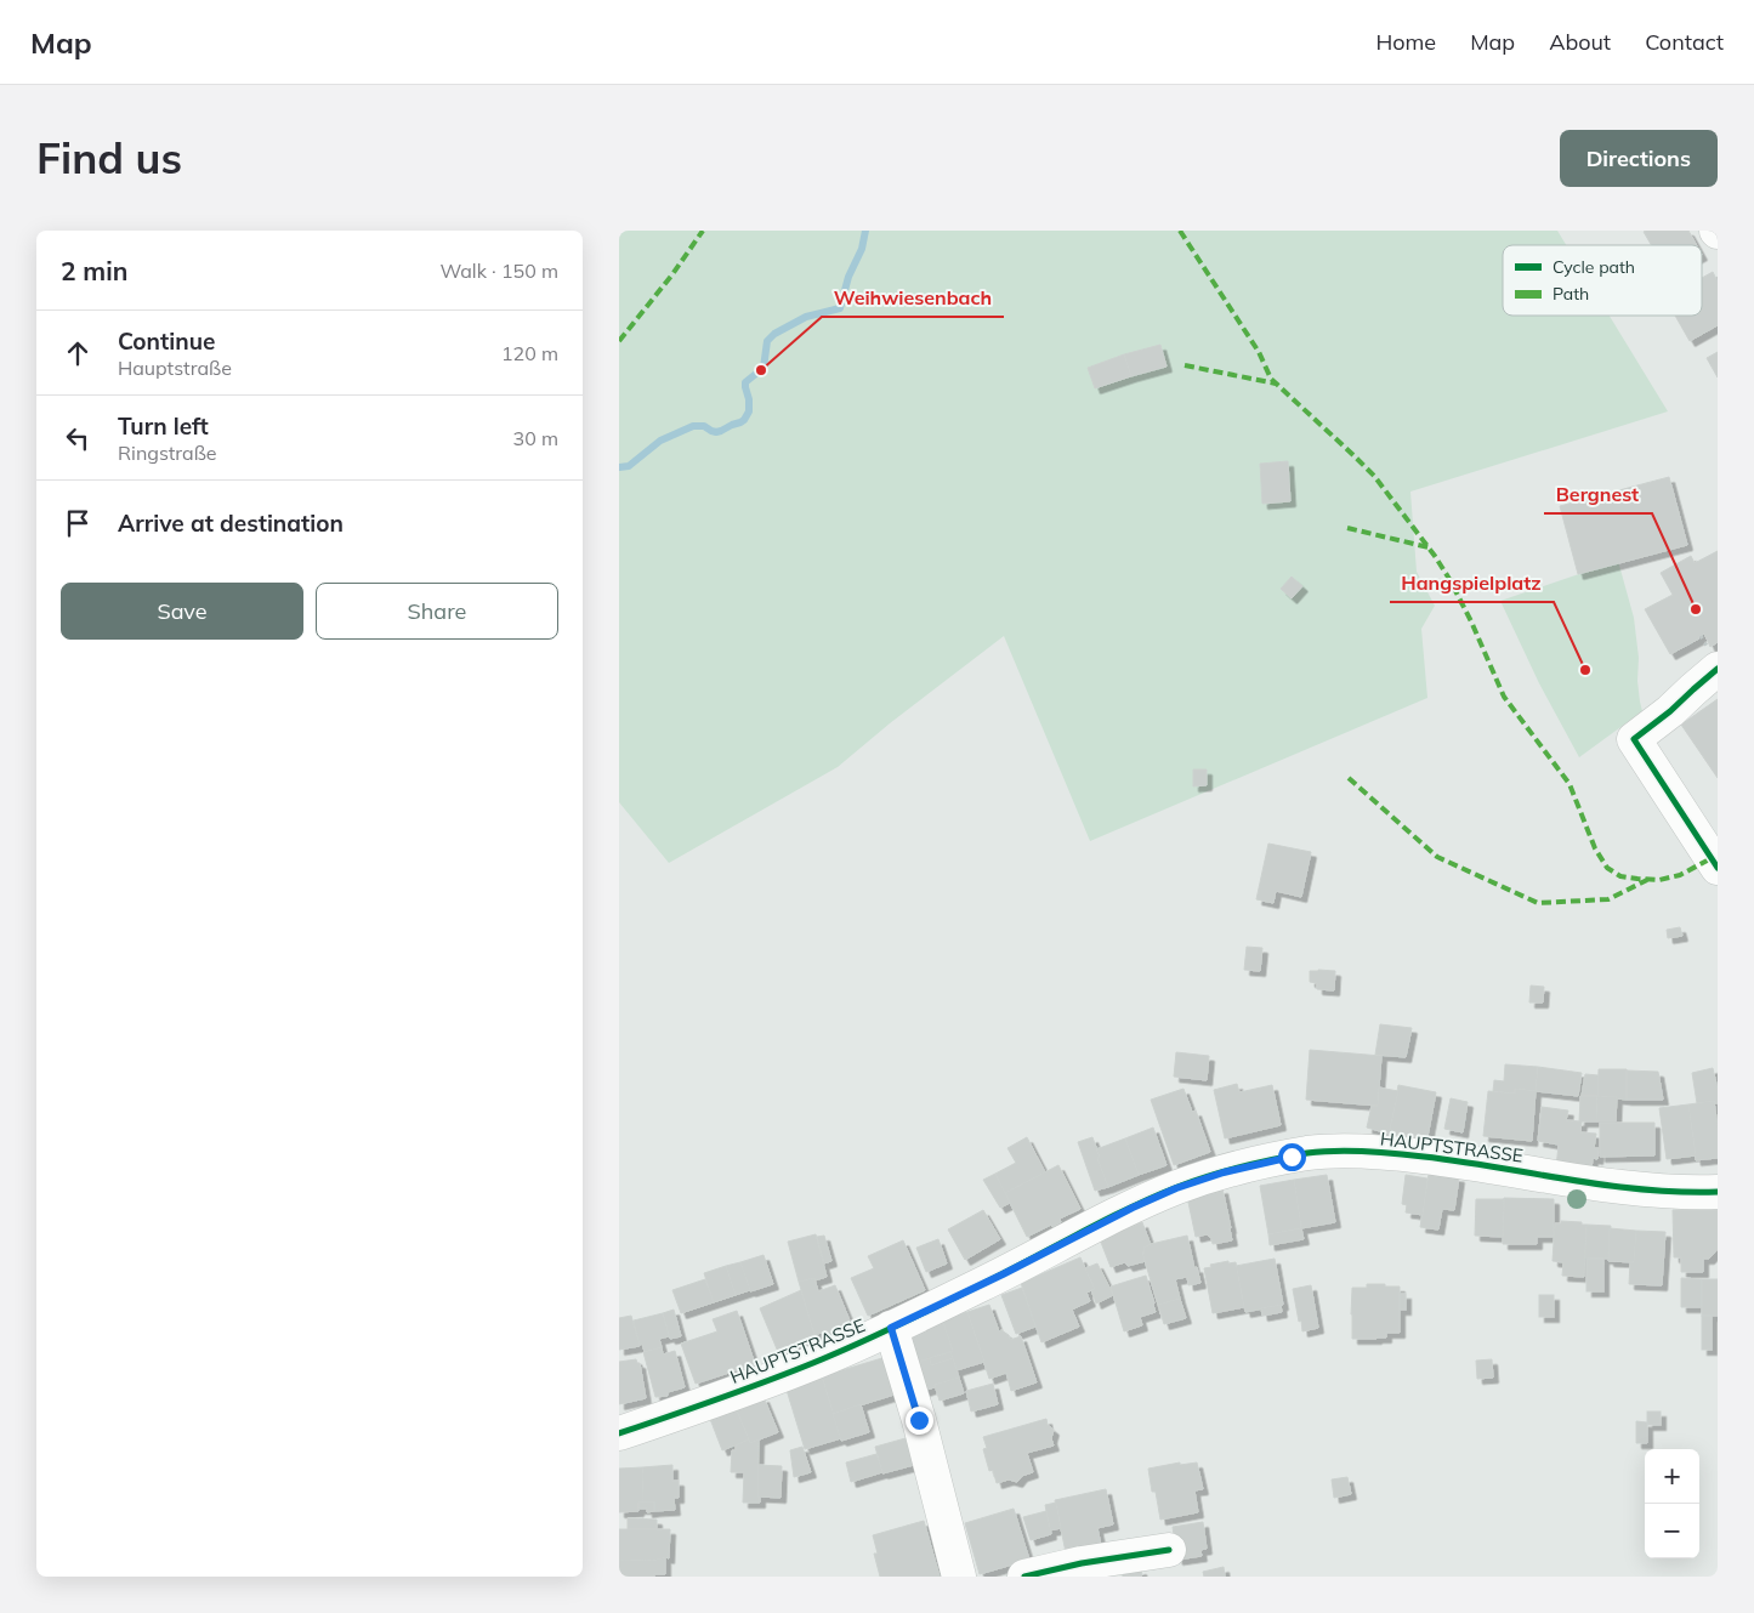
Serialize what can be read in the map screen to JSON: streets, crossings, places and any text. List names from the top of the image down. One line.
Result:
{"streets":{"street":["HAUPTSTRASSE"]},"places":["Weihwiesenbach","Bergnest","Hangspielplatz"],"legend":["Cycle path","Path"],"page":{"header":"Map","nav":["Home","Map","About","Contact"],"buttons":["Directions",["Save","Share"]],"title":"Find us","heading":["2 min","Walk · 150 m"],"list":[["Continue","Hauptstraße","120 m"],["Turn left","Ringstraße","30 m"],"Arrive at destination"],"map_buttons":["+","−"]}}
